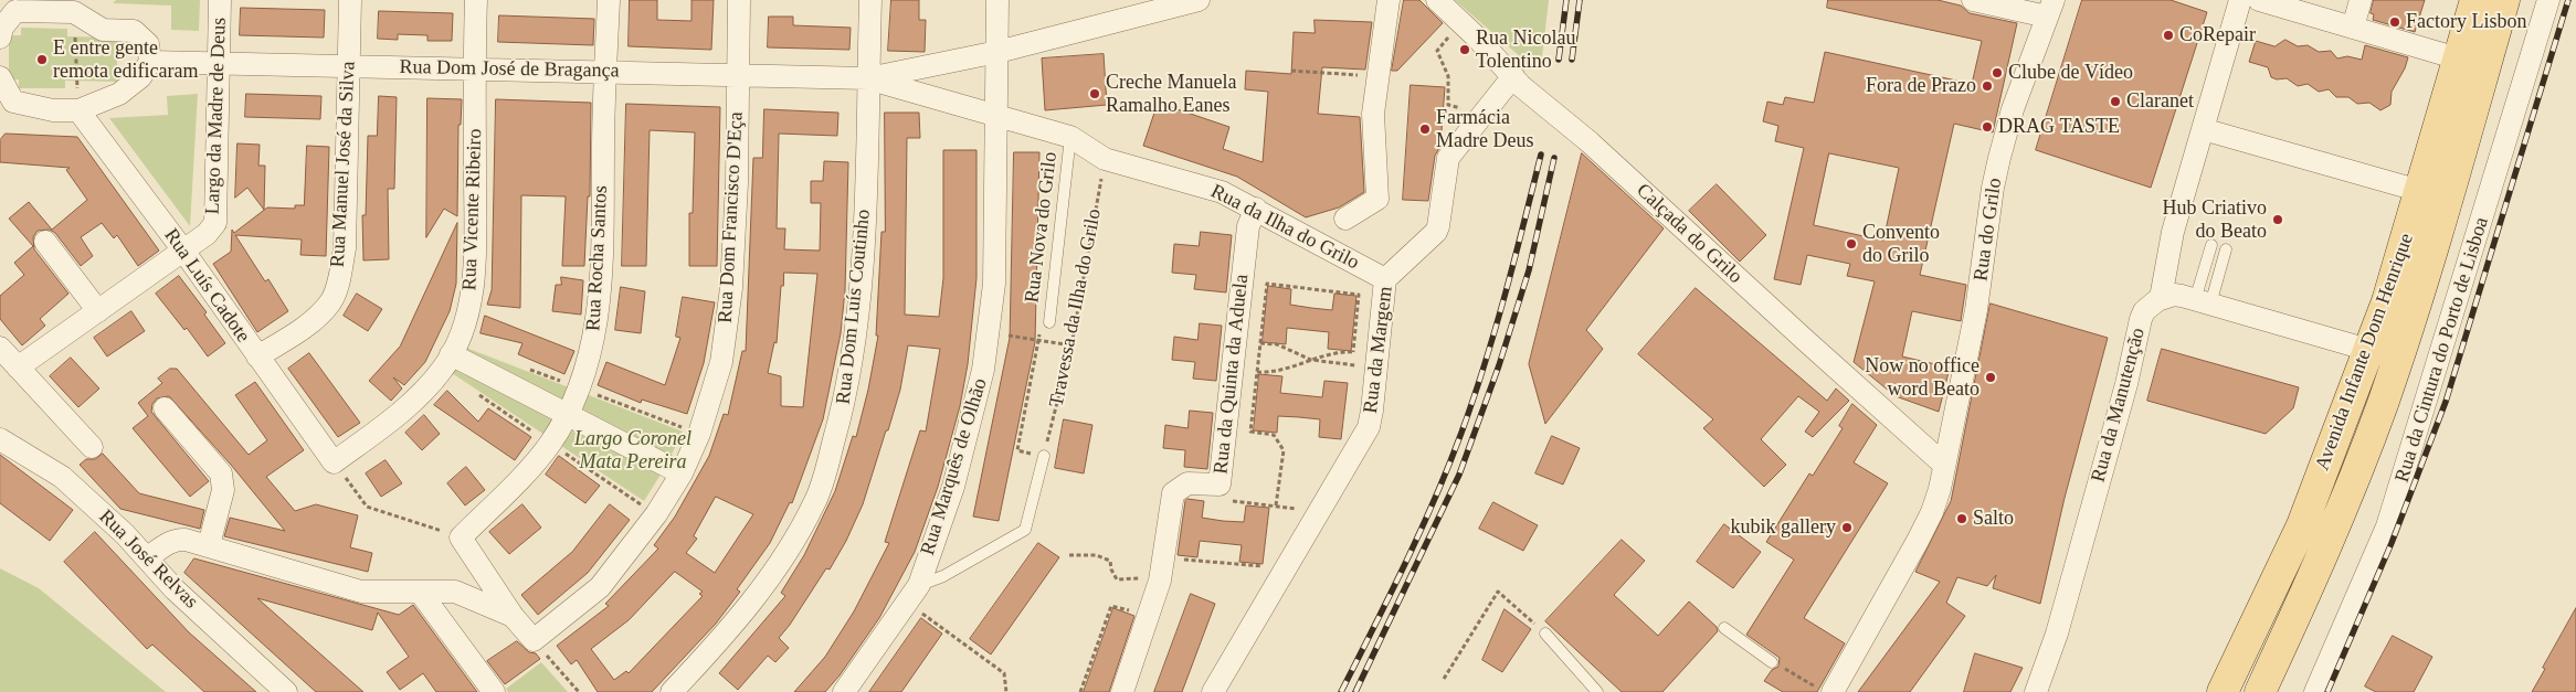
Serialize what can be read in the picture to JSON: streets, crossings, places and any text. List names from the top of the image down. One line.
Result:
{"streets":{"main road":["Avenida Infante Dom Henrique"],"street":["Rua Dom José de Bragança","Largo da Madre de Deus","Rua Manuel José da Silva","Rua Vicente Ribeiro","Rua Dom Francisco D'Eça","Rua da Ilha do Grilo","Rua do Grilo","Calçada do Grilo","Rua Rocha Santos","Rua Luís Cadote","Rua Dom Luís Coutinho","Rua da Margem","Rua da Cintura do Porto de Lisboa","Rua da Quinta da Aduela","Rua da Manutenção","Rua Marquês de Olhão","Rua José Relvas"],"lane":["Rua Nova do Grilo"],"path":["Travessa da Ilha do Grilo"]},"crossings":[["Rua Dom José de Bragança","Largo da Madre de Deus"],["Rua Dom José de Bragança","Rua Manuel José da Silva"],["Rua Dom José de Bragança","Rua Vicente Ribeiro"],["Rua Dom José de Bragança","Rua Dom Francisco D'Eça"],["Rua Dom José de Bragança","Rua da Ilha do Grilo"],["Rua Dom José de Bragança","Rua Rocha Santos"],["Rua Dom José de Bragança","Rua Dom Luís Coutinho"],["Largo da Madre de Deus","Rua Luís Cadote"],["Rua Manuel José da Silva","Rua Luís Cadote"],["Rua Vicente Ribeiro","Rua Luís Cadote"],["Rua Nova do Grilo","Rua da Ilha do Grilo"],["Rua da Ilha do Grilo","Rua Dom Luís Coutinho"],["Rua da Ilha do Grilo","Travessa da Ilha do Grilo"],["Rua da Ilha do Grilo","Rua da Margem"],["Rua da Ilha do Grilo","Rua da Quinta da Aduela"],["Rua da Ilha do Grilo","Rua Marquês de Olhão"],["Rua do Grilo","Calçada do Grilo"],["Calçada do Grilo","Rua da Margem"]],"parks":["Largo Coronel Mata Pereira"],"places":["Factory Lisbon","CoRepair","Rua Nicolau Tolentino","E entre gente remota edificaram","Clube de Vídeo","Fora de Prazo","Creche Manuela Ramalho Eanes","Claranet","DRAG TASTE","Farmácia Madre Deus","Hub Criativo do Beato","Convento do Grilo","Now no office word Beato","Salto","kubik gallery"]}
